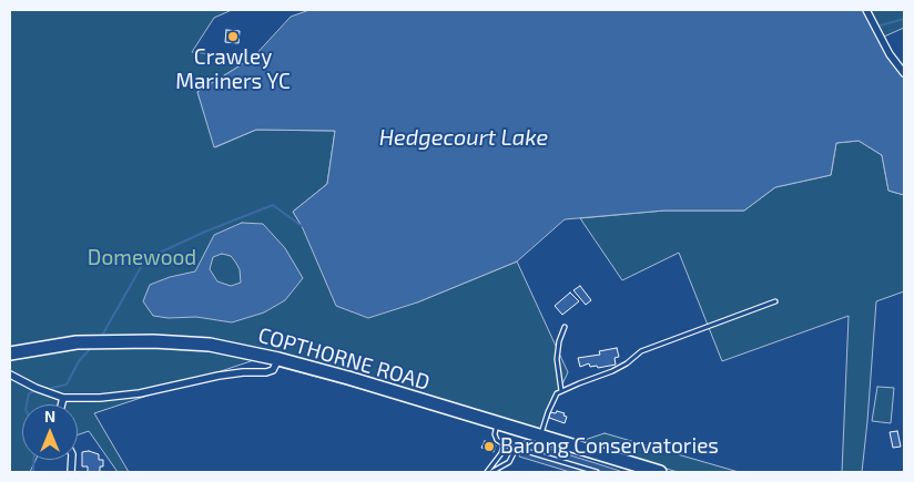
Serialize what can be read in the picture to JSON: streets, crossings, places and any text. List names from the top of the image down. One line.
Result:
{"streets":{"highway":["COPTHORNE ROAD"]},"water":["Hedgecourt Lake"],"parks":["Domewood"],"places":["Crawley Mariners YC","Barong Conservatories"],"north":"top"}
